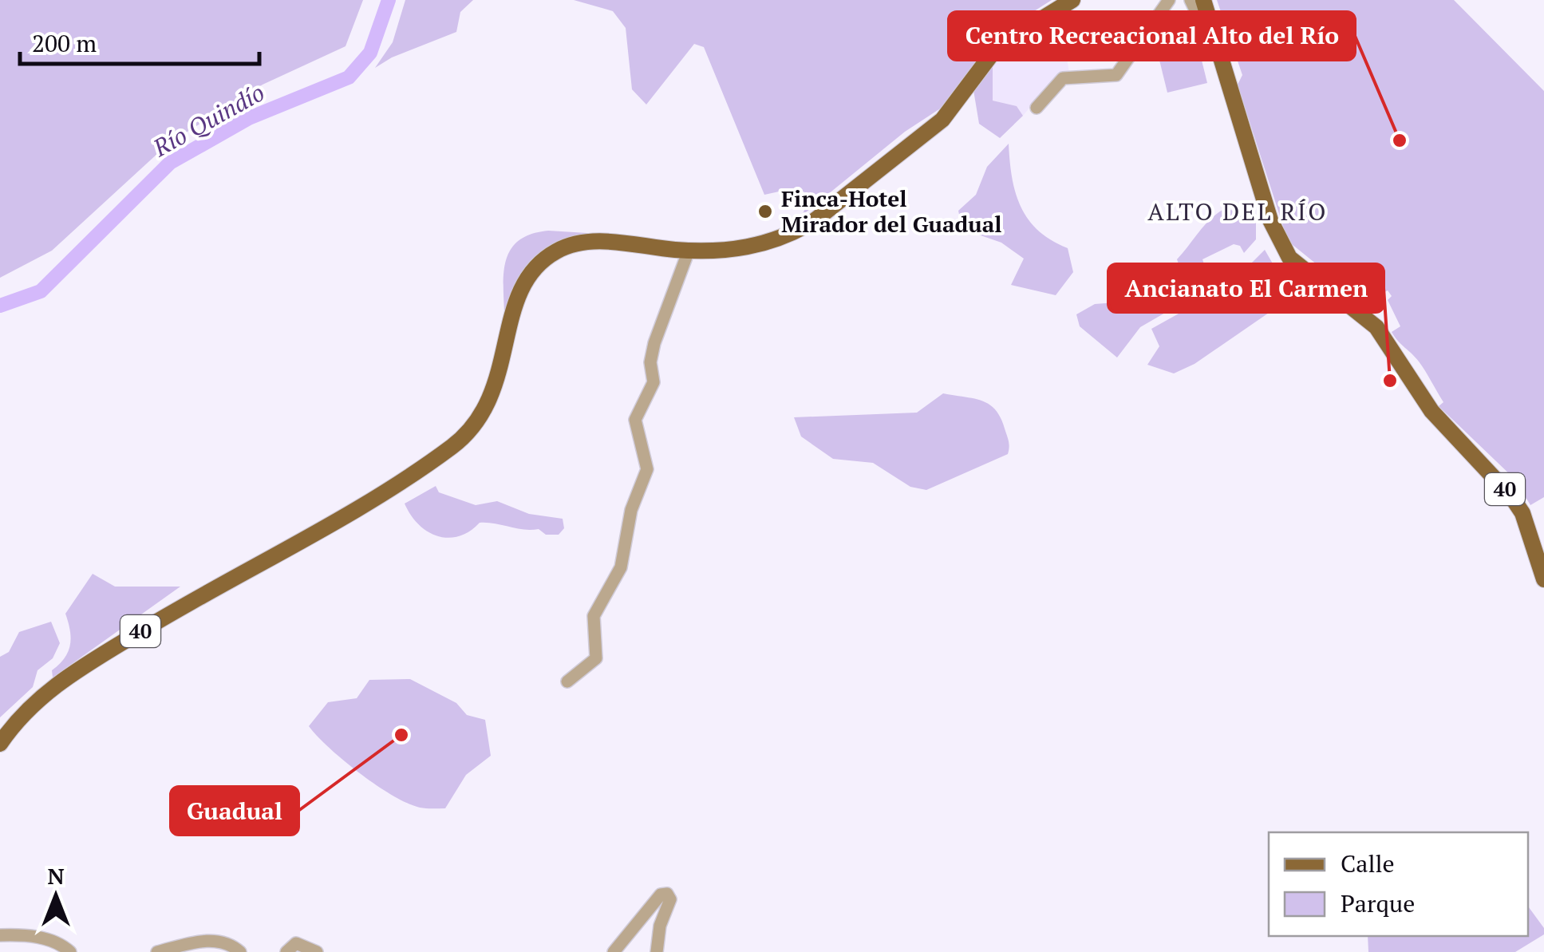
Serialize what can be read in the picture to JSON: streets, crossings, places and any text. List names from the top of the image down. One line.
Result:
{"streets":{"main road":["40"]},"districts":["ALTO DEL RÍO"],"water":["Río Quindío"],"places":["Centro Recreacional Alto del Río","Finca-Hotel Mirador del Guadual","Ancianato El Carmen","Guadual"],"legend":["Calle","Parque"],"scale_bar":"200 m","north":"top"}
